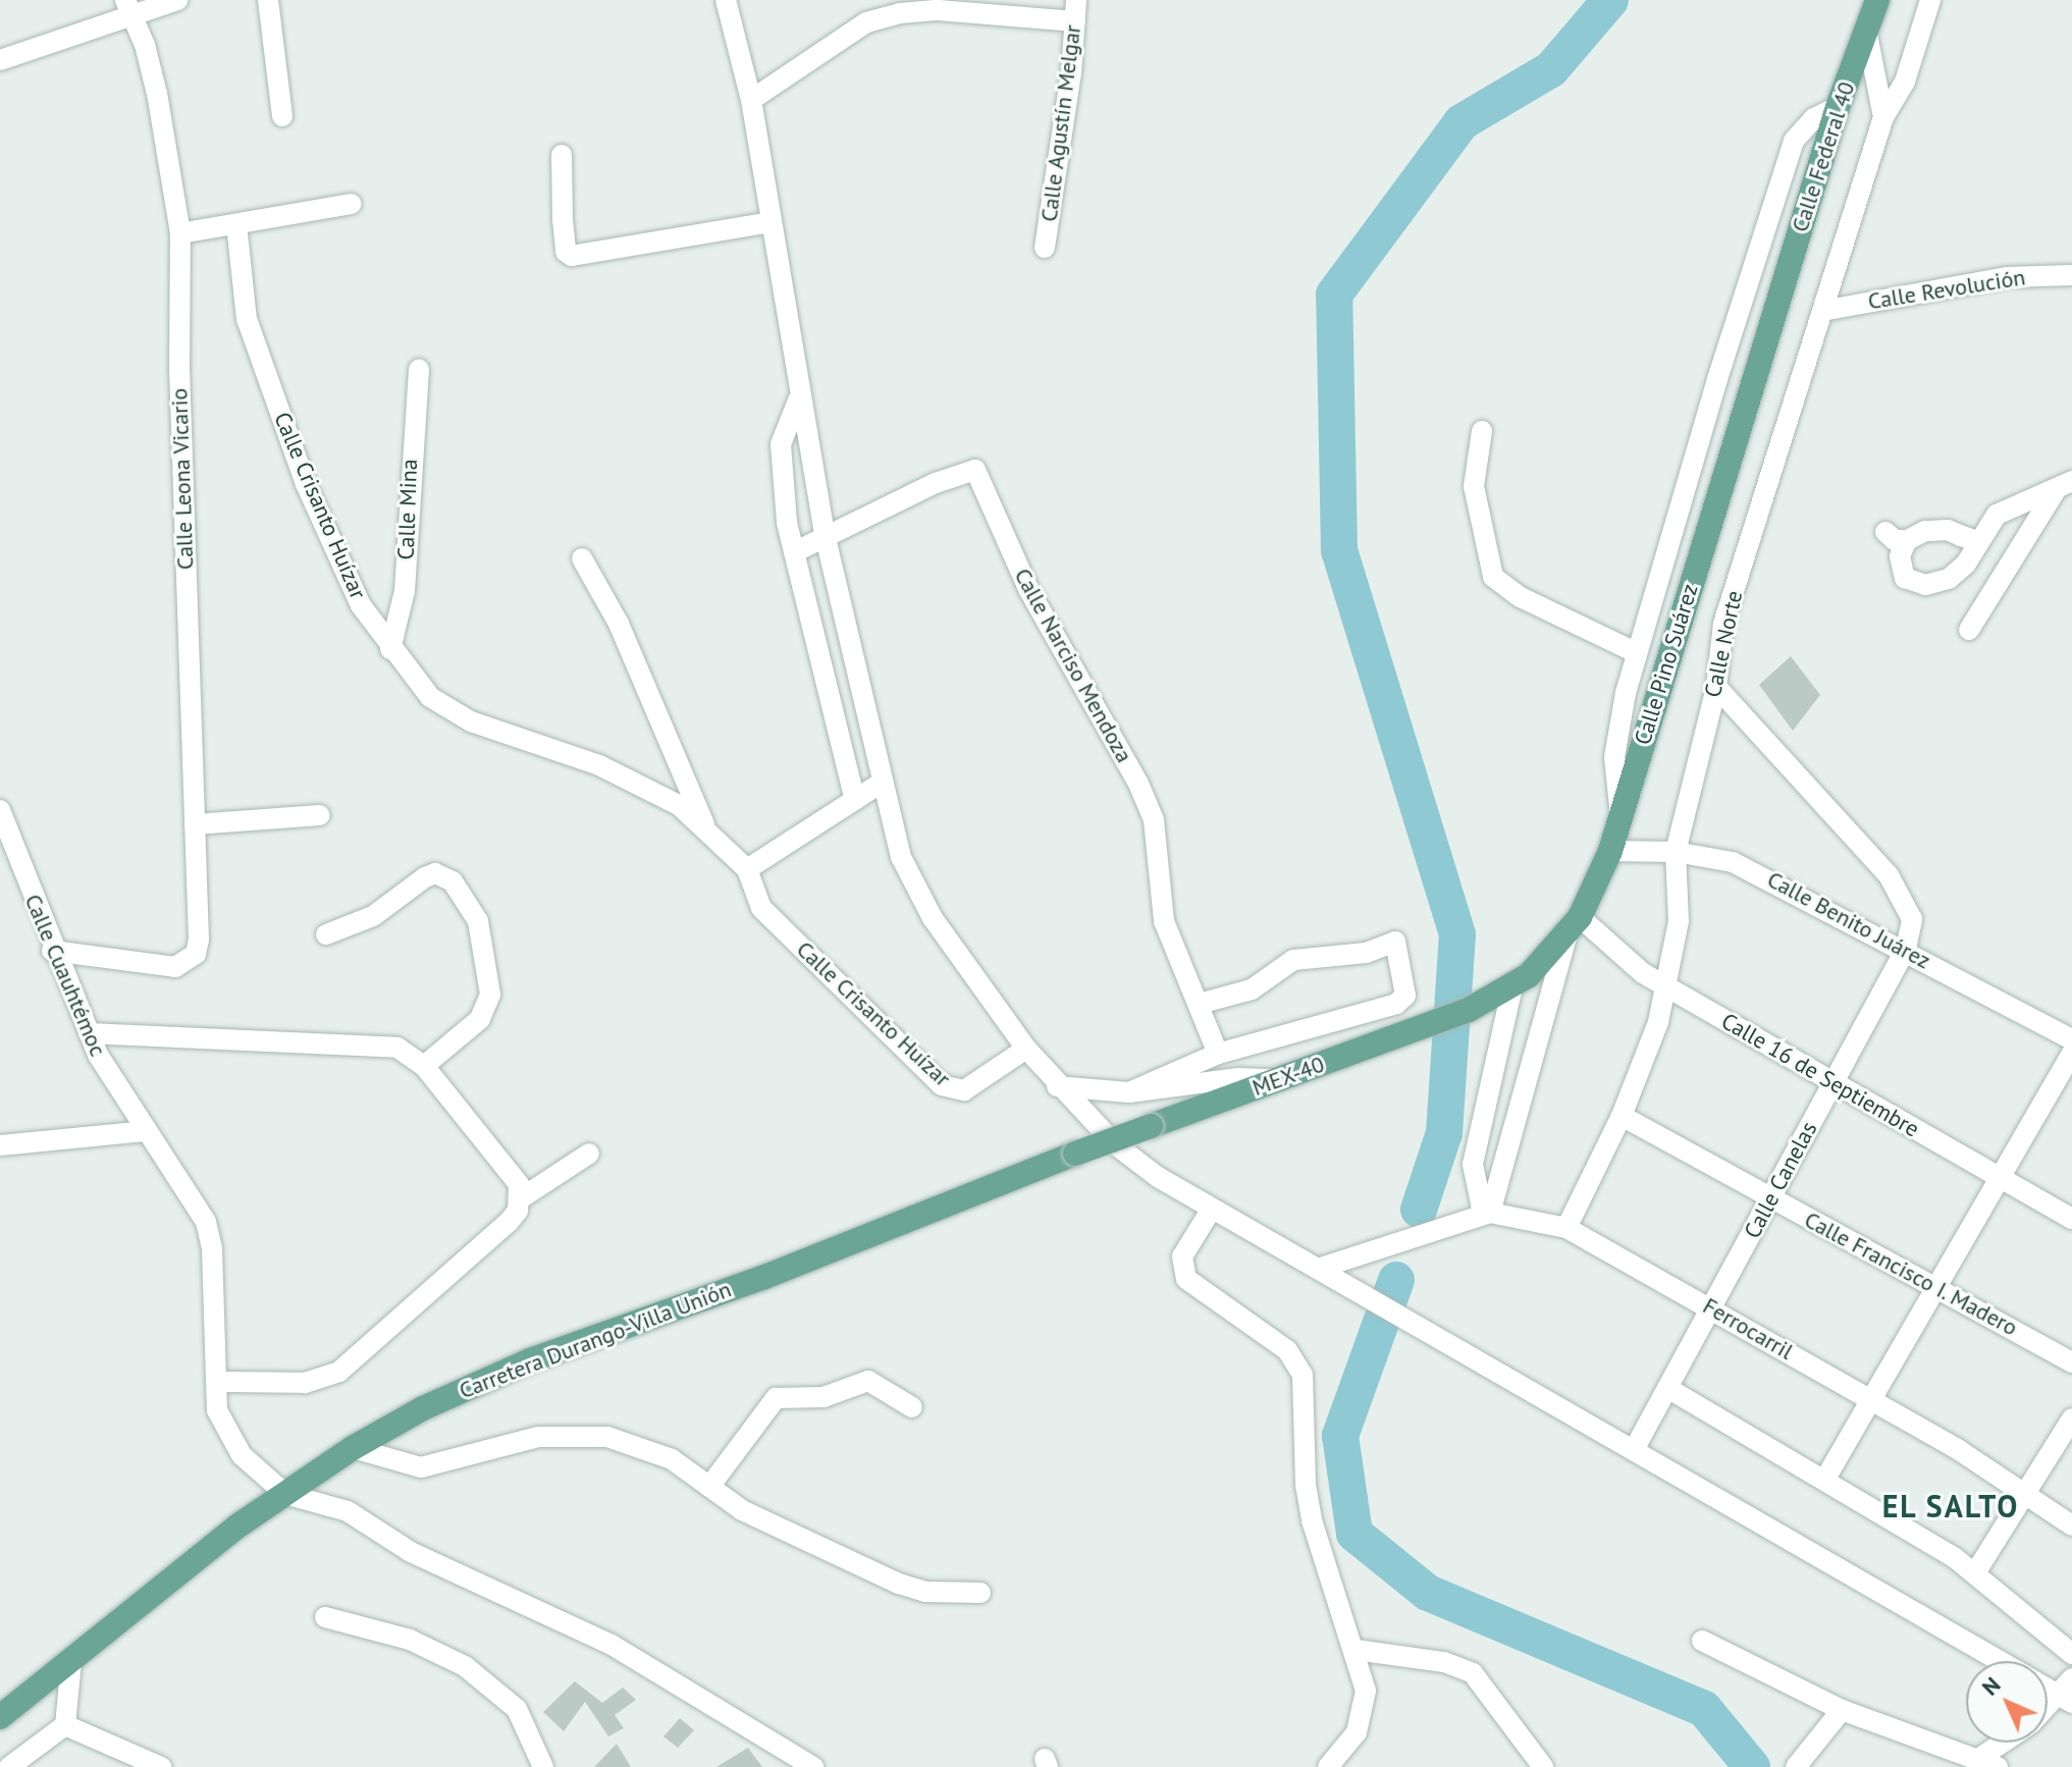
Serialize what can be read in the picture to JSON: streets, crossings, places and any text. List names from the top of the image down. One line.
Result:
{"streets":{"main road":["Calle Federal 40","Calle Pino Suárez","MEX-40","Carretera Durango-Villa Unión"],"street":["Calle Agustín Melgar","Calle Revolución","Calle Leona Vicario","Calle Crisanto Huízar","Calle Mina","Calle Norte","Calle Narciso Mendoza","Calle Benito Juárez","Calle Cuauhtémoc","Calle 16 de Septiembre","Calle Canelas","Calle Francisco I. Madero","Ferrocarril"]},"crossings":[["Calle Federal 40","Calle Pino Suárez"],["Calle Revolución","Calle Norte"],["Calle Leona Vicario","Calle Cuauhtémoc"],["Calle Crisanto Huízar","Calle Mina"],["Calle Norte","Calle Benito Juárez"],["Calle Norte","Calle 16 de Septiembre"],["Calle Norte","Calle Canelas"],["Calle Pino Suárez","Calle Benito Juárez"],["Calle Pino Suárez","Calle 16 de Septiembre"],["Calle Pino Suárez","MEX-40"],["Calle Benito Juárez","Calle Canelas"],["Calle Cuauhtémoc","Carretera Durango-Villa Unión"],["Calle 16 de Septiembre","Calle Canelas"],["MEX-40","Carretera Durango-Villa Unión"],["Calle Canelas","Calle Francisco I. Madero"],["Calle Canelas","Ferrocarril"]],"districts":["EL SALTO"],"north":"top left"}
